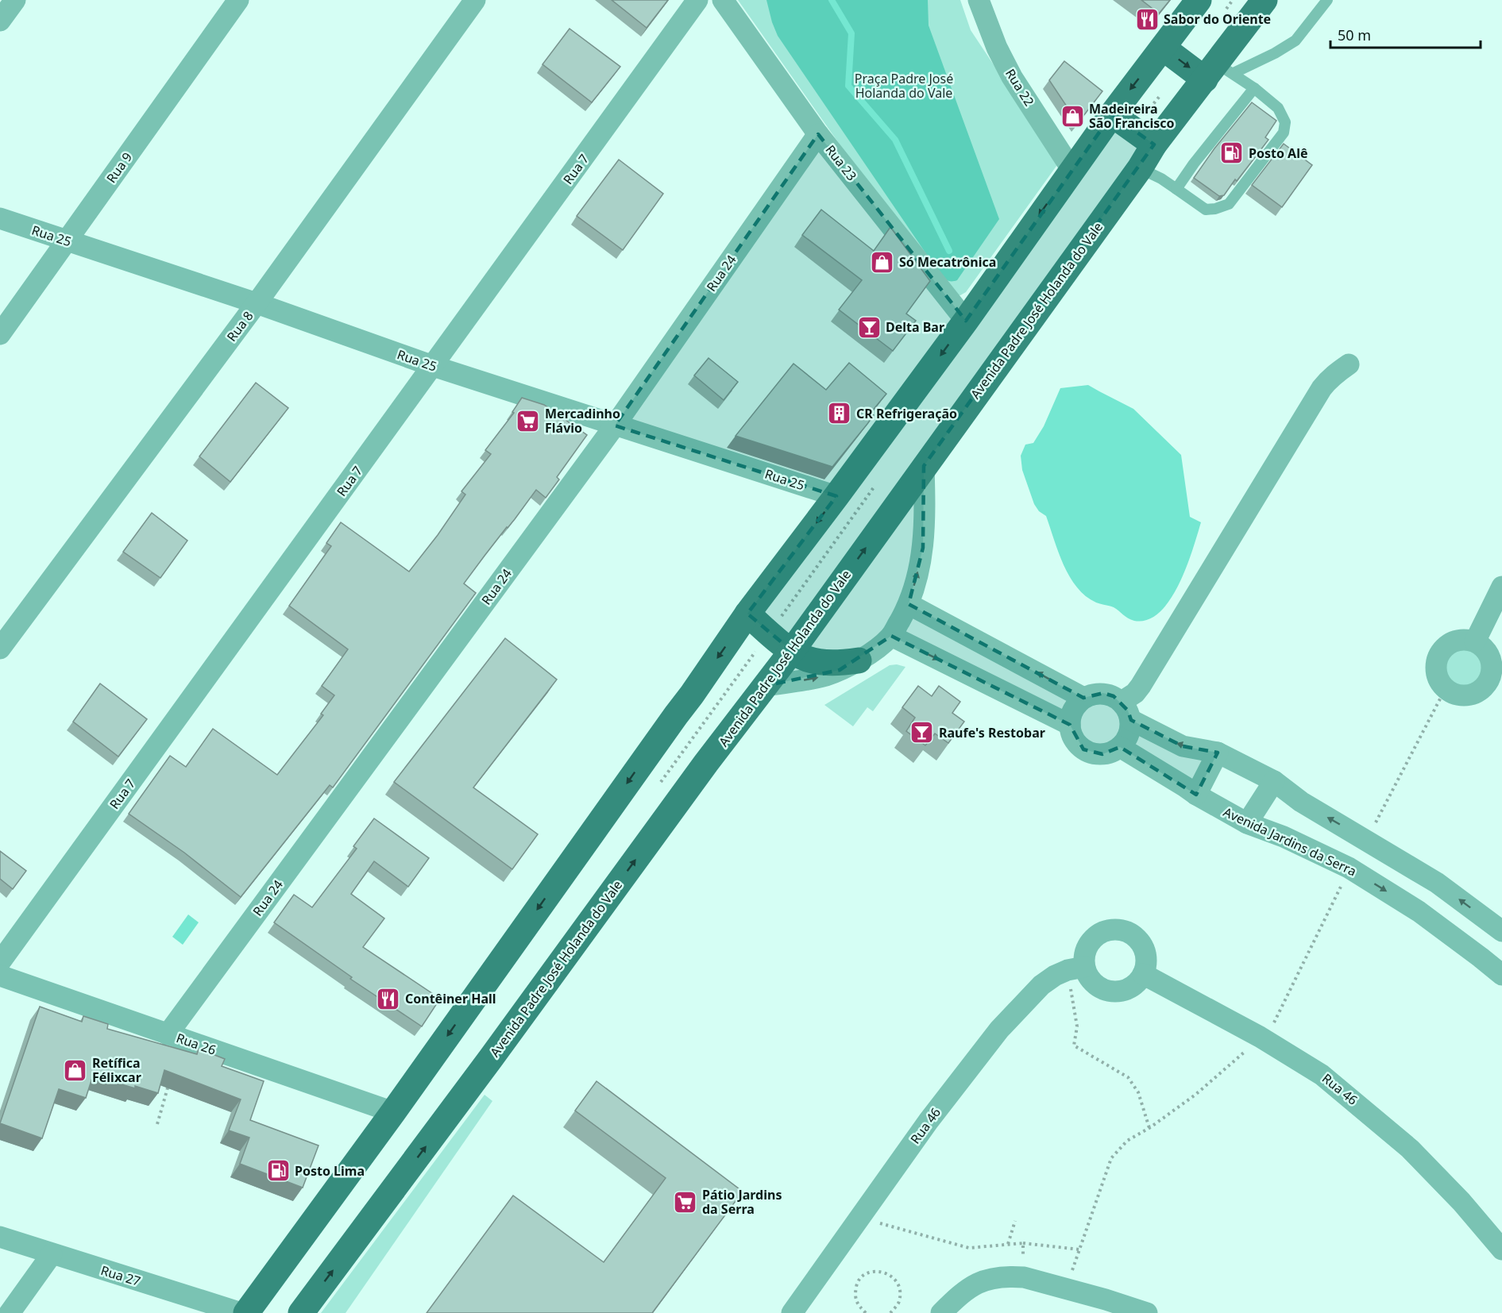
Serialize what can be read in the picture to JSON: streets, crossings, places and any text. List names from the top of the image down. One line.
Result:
{"streets":{"main road":["Avenida Padre José Holanda do Vale"],"street":["Rua 22","Rua 23","Rua 9","Rua 7","Rua 25","Rua 24","Rua 8","Avenida Jardins da Serra","Rua 26","Rua 46","Rua 27"]},"crossings":[["Rua 23","Rua 24"],["Rua 9","Rua 25"],["Rua 7","Rua 25"],["Rua 25","Rua 24"],["Rua 25","Rua 8"],["Rua 24","Rua 26"]],"parks":["Praça Padre José Holanda do Vale"],"places":{"restaurant":["Sabor do Oriente","Contêiner Hall"],"shop":["Madeireira São Francisco","Só Mecatrônica","Retífica Félixcar"],"fuel station":["Posto Alê","Posto Lima"],"bar":["Delta Bar","Raufe's Restobar"],"building":["CR Refrigeração"],"supermarket":["Mercadinho Flávio","Pátio Jardins da Serra"]},"scale_bar":"50 m"}
